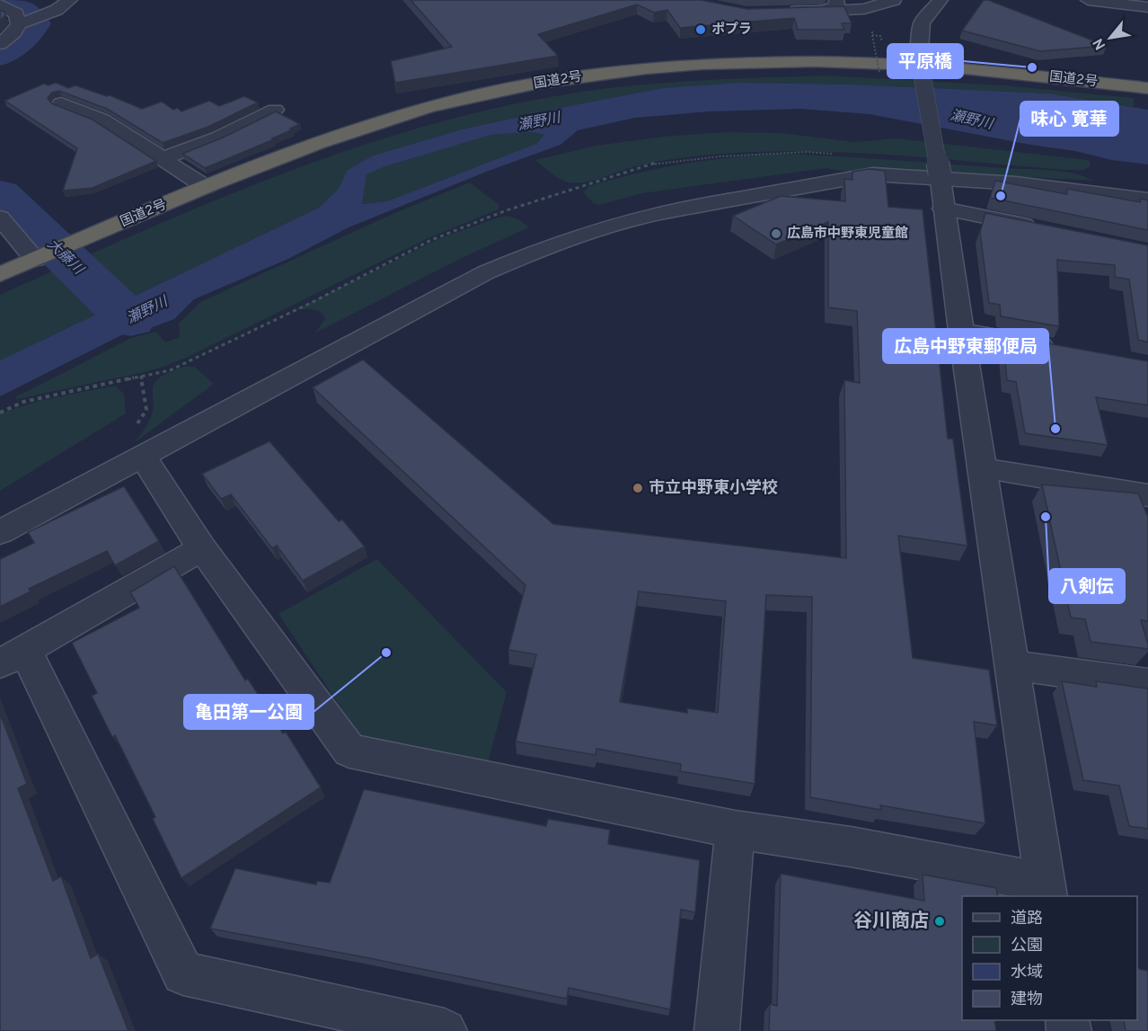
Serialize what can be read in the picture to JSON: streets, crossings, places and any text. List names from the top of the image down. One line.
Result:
{"streets":{"highway":["国道2号"]},"water":["瀬野川","大藤川"],"places":["ポプラ","平原橋","味心 寛華","広島市中野東児童館","広島中野東郵便局","市立中野東小学校","八剣伝","亀田第一公園","谷川商店"],"legend":["道路","公園","水域","建物"],"north":"bottom left"}
